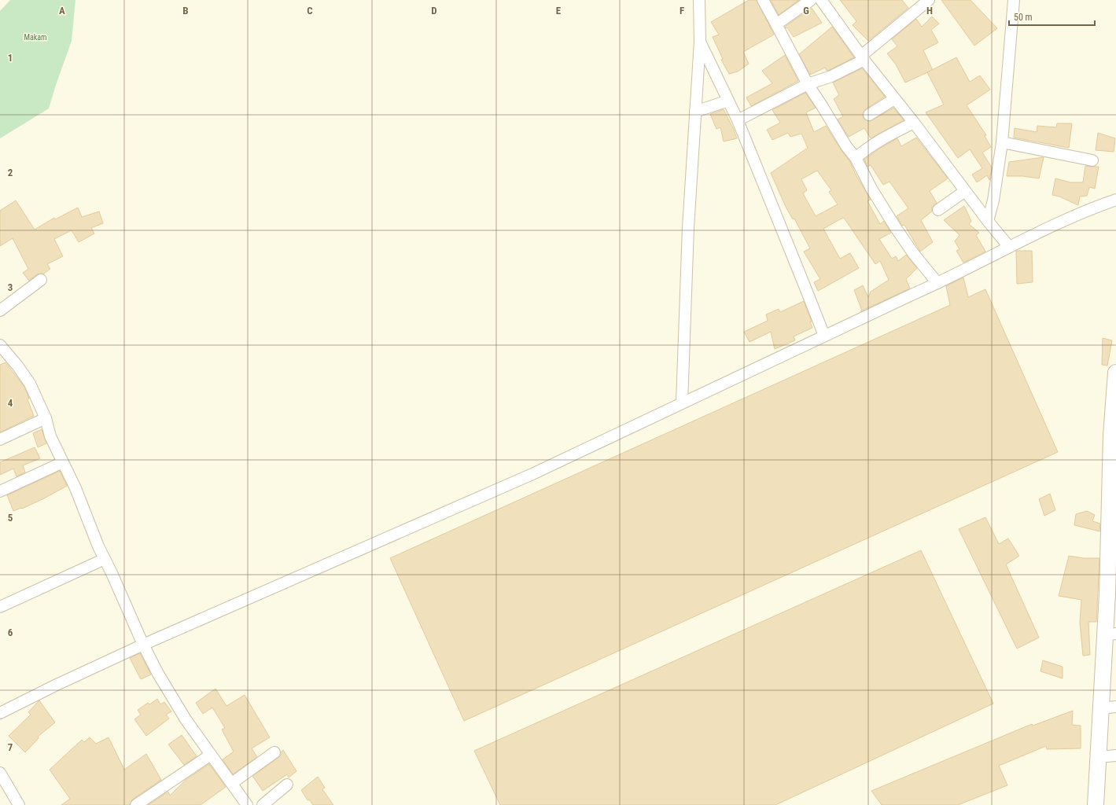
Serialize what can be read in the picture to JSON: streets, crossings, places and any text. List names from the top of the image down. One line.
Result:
{"parks":["Makam"],"scale_bar":"50 m","grid":{"columns":["A","B","C","D","E","F","G","H"],"rows":["1","2","3","4","5","6","7"]}}
